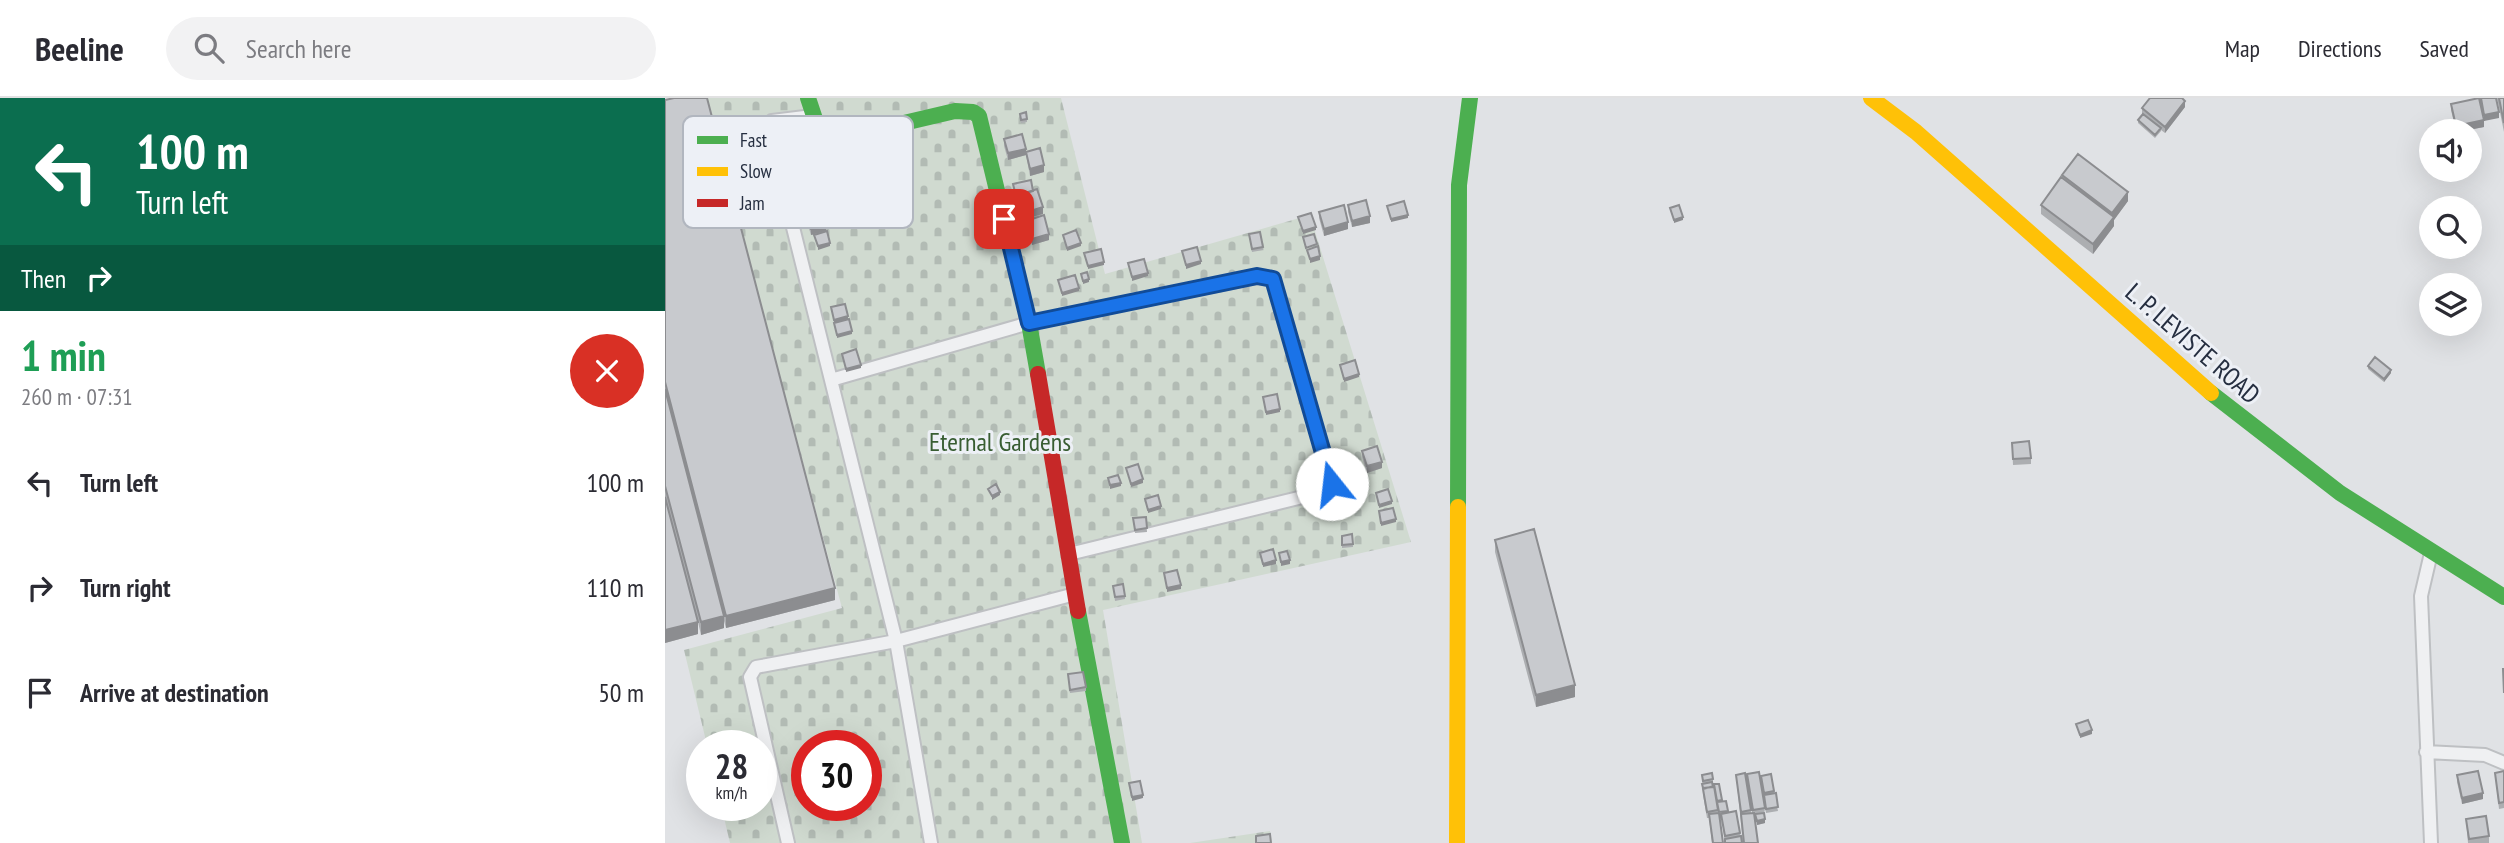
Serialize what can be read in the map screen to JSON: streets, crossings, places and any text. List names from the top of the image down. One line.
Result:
{"streets":{"street":["L. P. LEVISTE ROAD"]},"parks":["Eternal Gardens"],"legend":["Fast","Slow","Jam"],"page":{"header":"Beeline","search":"Search here","nav":["Map","Directions","Saved"],"turn":["100 m","Turn left"],"then":"Then","heading":["1 min","260 m · 07:31"],"list":[{"name":"Turn left","value":"100 m"},{"name":"Turn right","value":"110 m"},{"name":"Arrive at destination","value":"50 m"}],"speed":"28 km/h","limit":"30"}}
